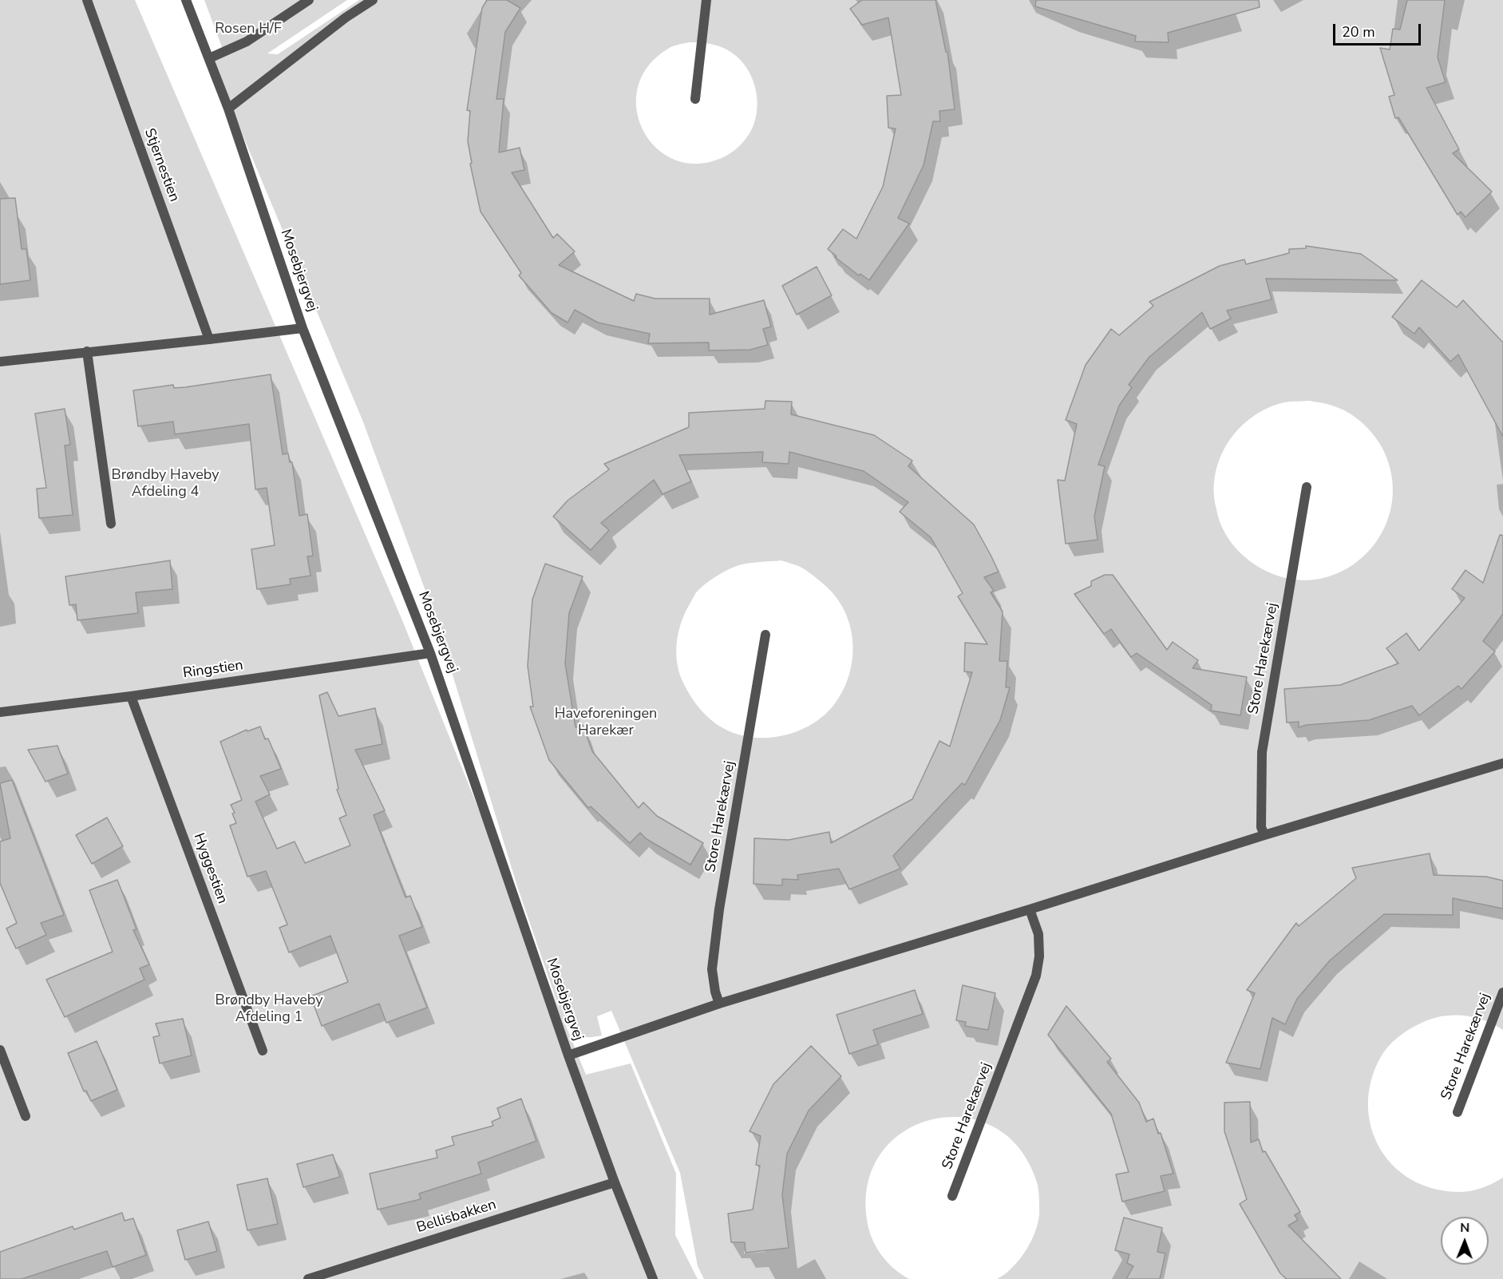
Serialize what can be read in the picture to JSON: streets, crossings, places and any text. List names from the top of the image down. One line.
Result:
{"streets":{"street":["Stjernestien","Mosebjergvej","Store Harekærvej","Ringstien","Hyggestien","Bellisbakken"]},"crossings":[["Mosebjergvej","Ringstien"],["Mosebjergvej","Bellisbakken"],["Ringstien","Hyggestien"]],"parks":["Rosen H/F","Brøndby Haveby Afdeling 4","Haveforeningen Harekær","Brøndby Haveby Afdeling 1"],"scale_bar":"20 m","north":"top"}
